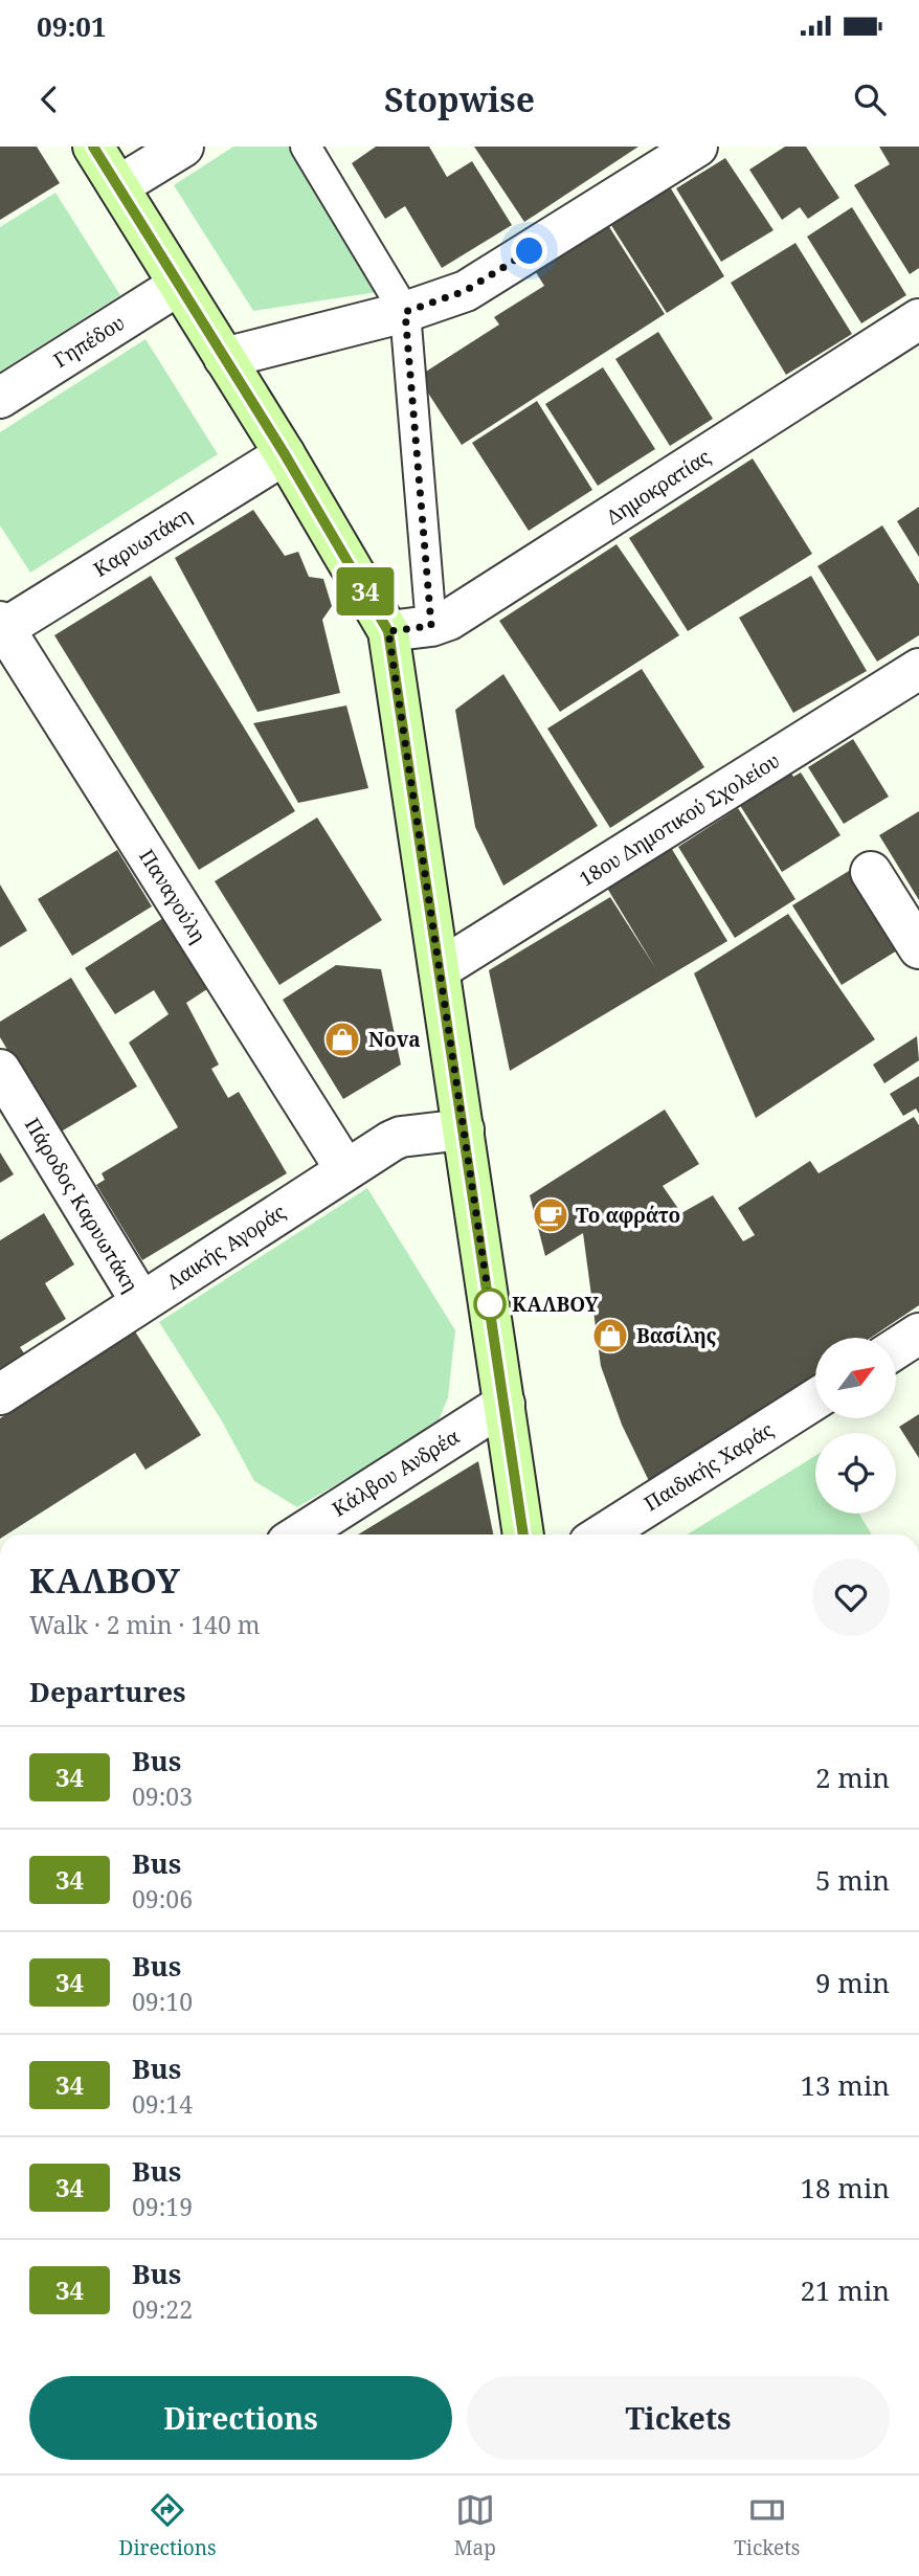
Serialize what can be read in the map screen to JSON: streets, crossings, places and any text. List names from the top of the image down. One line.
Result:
{"streets":{"street":["Γηπέδου","Δημοκρατίας","Καρυωτάκη","18ου Δημοτικού Σχολείου","Παναγούλη","Πάροδος Καρυωτάκη","Λαικής Αγοράς","Παιδικής Χαράς","Κάλβου Ανδρέα"]},"crossings":[["Καρυωτάκη","Παναγούλη"],["Παναγούλη","Λαικής Αγοράς"],["Πάροδος Καρυωτάκη","Λαικής Αγοράς"]],"places":{"shop":["Nova","Βασίλης"],"cafe":["Το αφράτο"],"other":["ΚΑΛΒΟΥ"]},"lines":["bus line 34"],"north":"top right","page":{"status":"09:01","header":"Stopwise","on_map":"34","heading":[["ΚΑΛΒΟΥ","Walk · 2 min · 140 m"],"Departures"],"list":[{"mark":"34","name":"Bus","note":"09:03","value":"2 min"},{"mark":"34","name":"Bus","note":"09:06","value":"5 min"},{"mark":"34","name":"Bus","note":"09:10","value":"9 min"},{"mark":"34","name":"Bus","note":"09:14","value":"13 min"},{"mark":"34","name":"Bus","note":"09:19","value":"18 min"},{"mark":"34","name":"Bus","note":"09:22","value":"21 min"}],"buttons":["Directions","Tickets"],"tabs":["Directions","Map","Tickets"]}}
